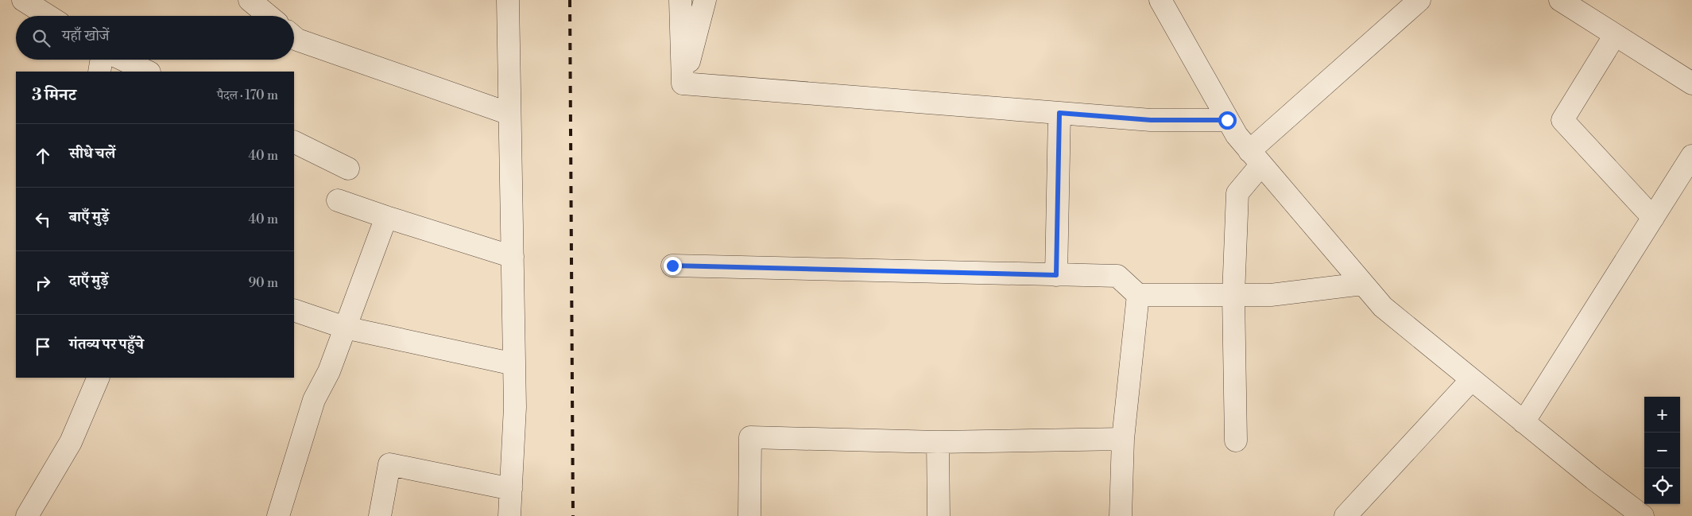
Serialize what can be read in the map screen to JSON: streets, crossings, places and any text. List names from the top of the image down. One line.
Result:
{"page":{"search":"यहाँ खोजें","heading":["3 मिनट","पैदल · 170 m"],"list":[["सीधे चलें","40 m"],["बाएँ मुड़ें","40 m"],["दाएँ मुड़ें","90 m"],"गंतव्य पर पहुँचे"],"map_buttons":["+","−"]}}
